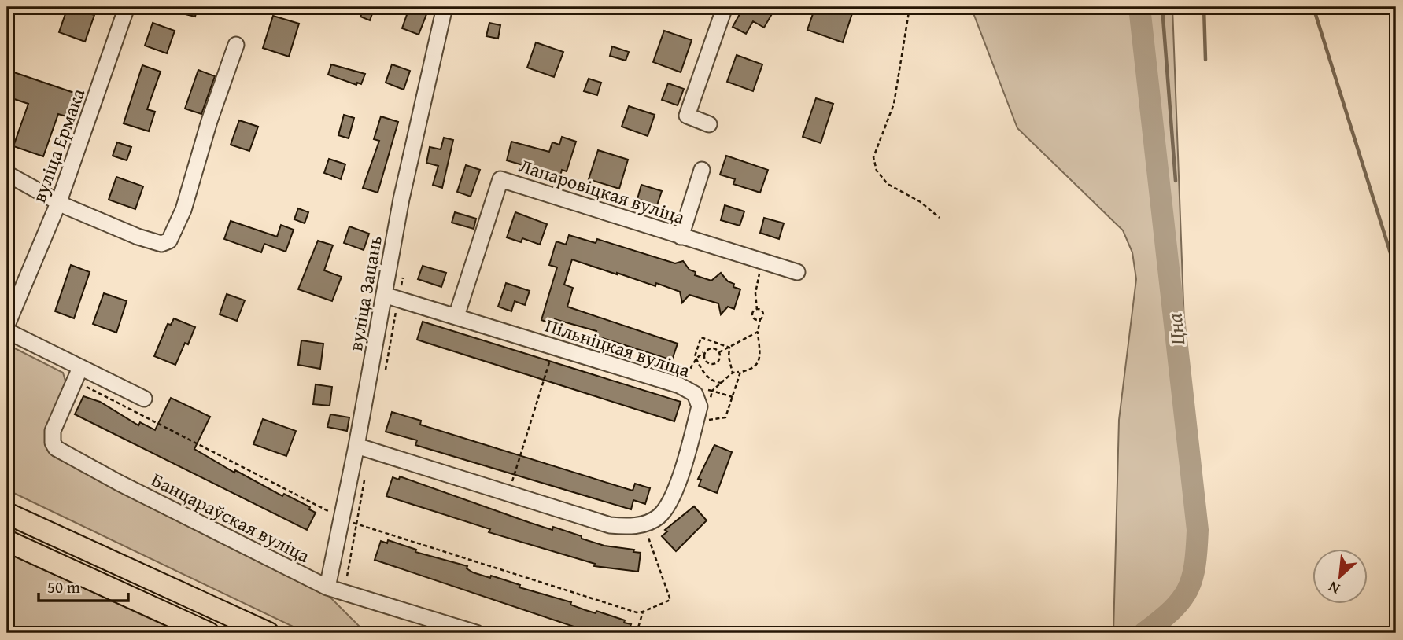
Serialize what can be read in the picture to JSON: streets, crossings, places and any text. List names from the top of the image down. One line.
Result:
{"streets":{"street":["вуліца Ермака","Лапаровіцкая вуліца","вуліца Зацань","Пільніцкая вуліца","Банцараўская вуліца"]},"crossings":[["Лапаровіцкая вуліца","Пільніцкая вуліца"],["вуліца Зацань","Пільніцкая вуліца"],["вуліца Зацань","Банцараўская вуліца"]],"water":["Цна"],"scale_bar":"50 m","north":"bottom left"}
